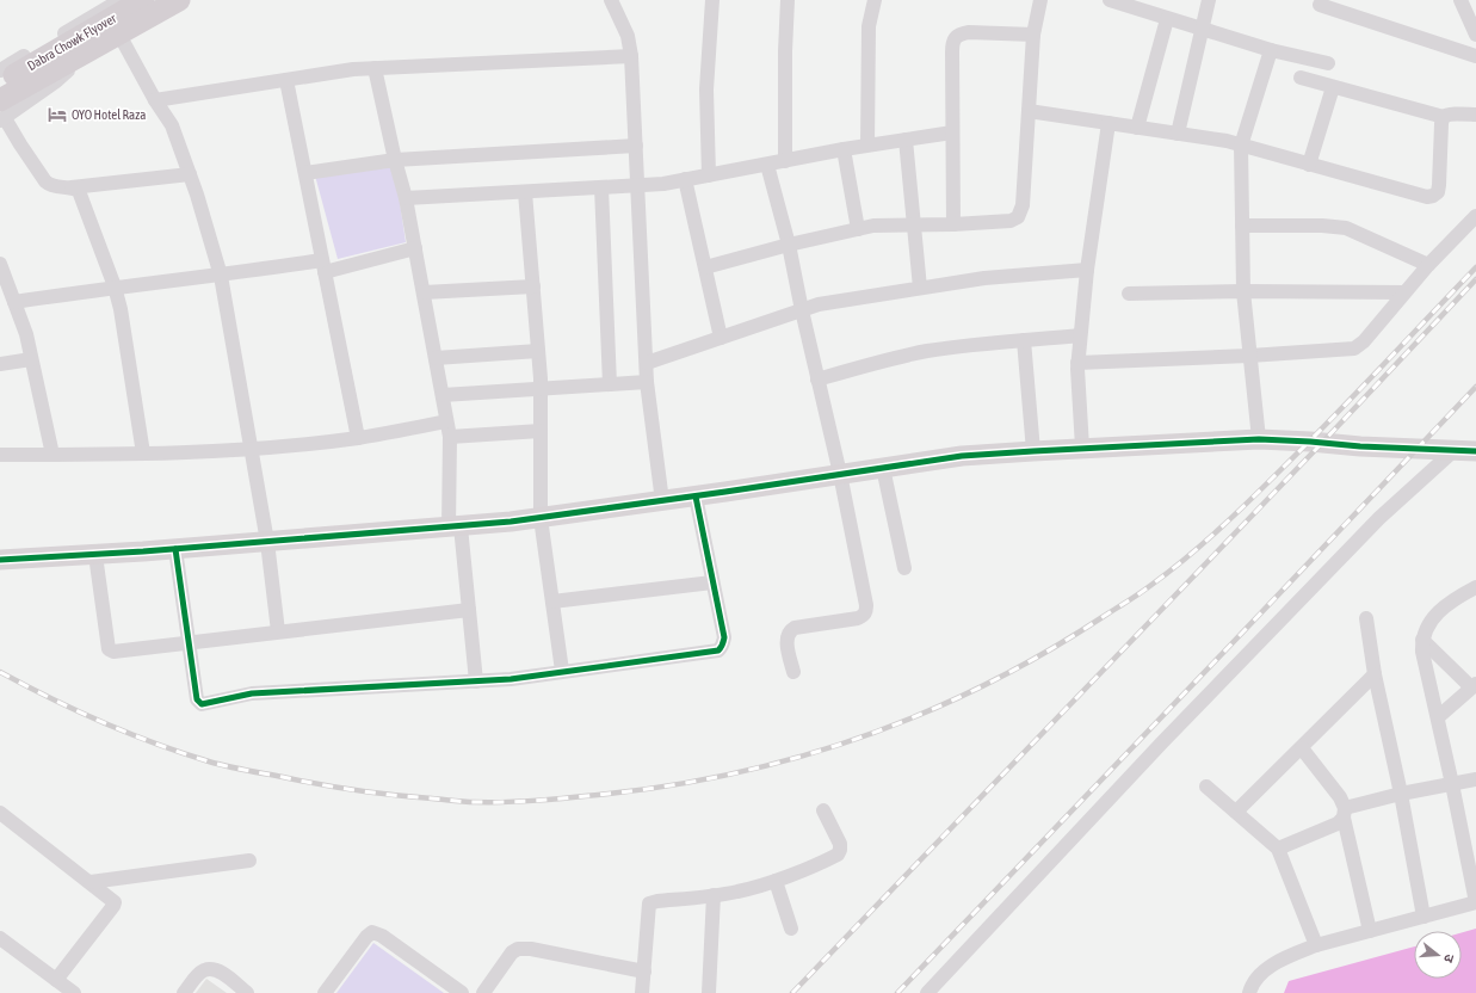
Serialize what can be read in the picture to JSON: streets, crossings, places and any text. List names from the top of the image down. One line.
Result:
{"streets":{"main road":["Dabra Chowk Flyover"]},"places":{"hotel":["OYO Hotel Raza"]},"north":"right"}
